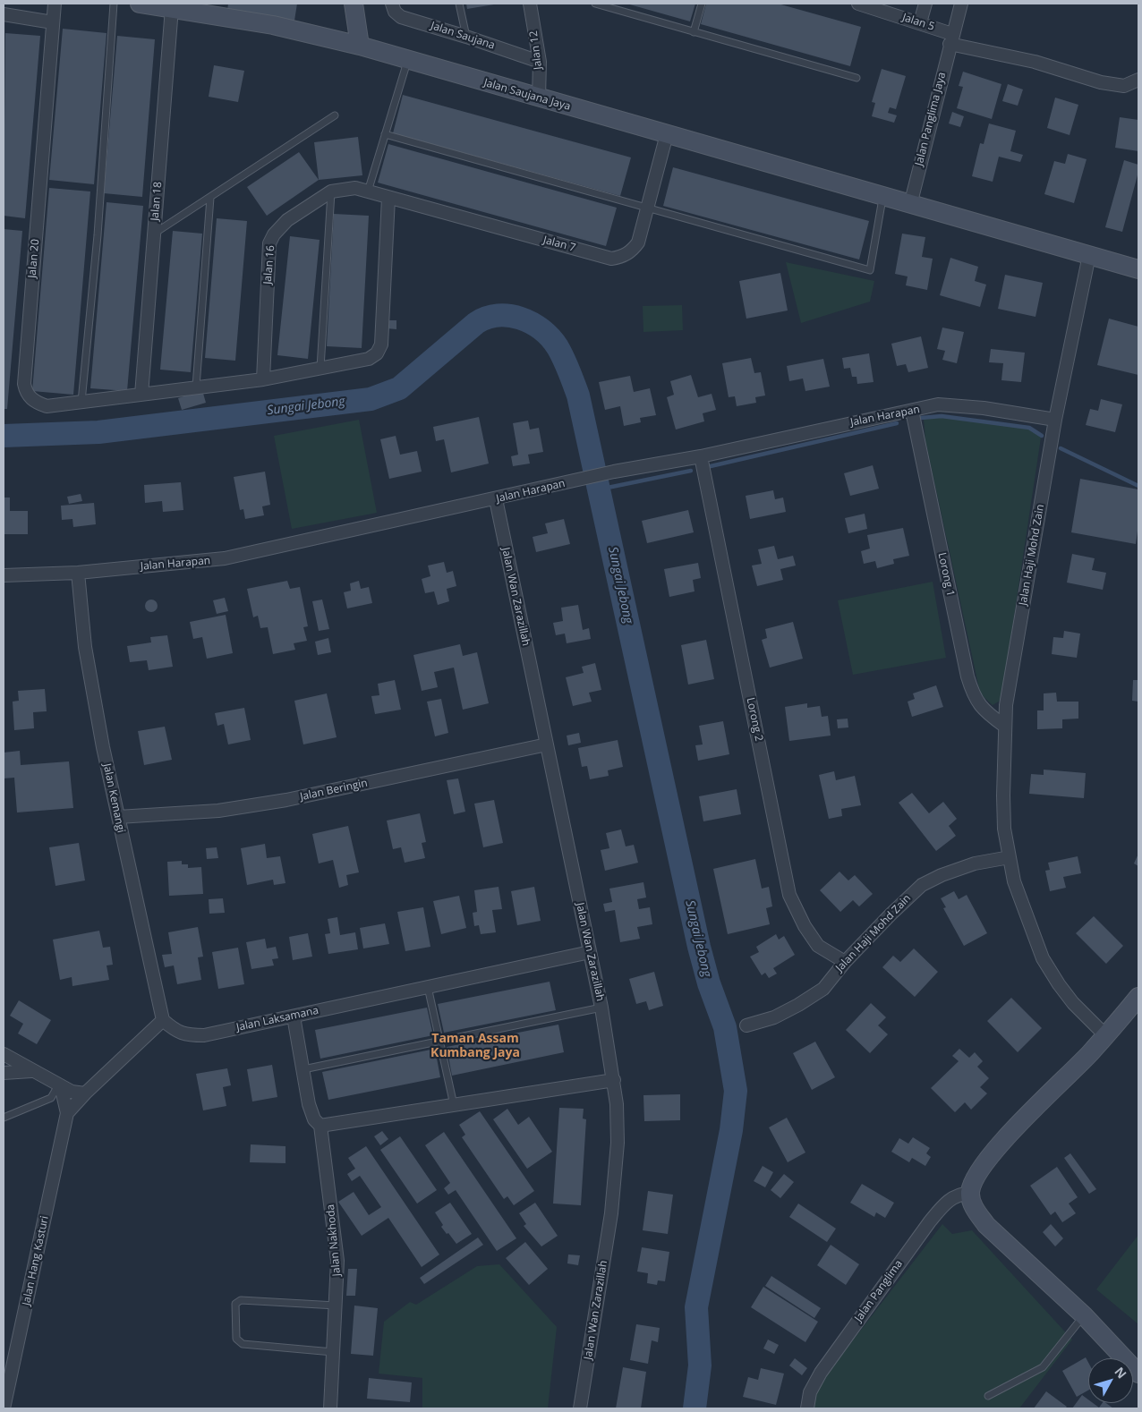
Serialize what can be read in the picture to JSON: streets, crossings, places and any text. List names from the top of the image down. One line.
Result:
{"streets":{"main road":["Jalan Saujana Jaya"],"street":["Jalan 5","Jalan Saujana","Jalan 12","Jalan Panglima Jaya","Jalan 18","Jalan 7","Jalan 20","Jalan 16","Jalan Harapan","Jalan Haji Mohd Zain","Lorong 1","Jalan Wan Zarazillah","Lorong 2","Jalan Beringin","Jalan Kemangi","Jalan Laksamana","Jalan Nakhoda","Jalan Hang Kasturi","Jalan Panglima"]},"crossings":[["Jalan 5","Jalan Panglima Jaya"],["Jalan Saujana","Jalan 12"],["Jalan 12","Jalan Saujana Jaya"],["Jalan Saujana Jaya","Jalan Panglima Jaya"],["Jalan Saujana Jaya","Jalan 18"],["Jalan Saujana Jaya","Jalan 7"],["Jalan 18","Jalan 20"],["Jalan 7","Jalan 20"],["Jalan 7","Jalan 16"],["Jalan 20","Jalan 16"],["Jalan Harapan","Jalan Haji Mohd Zain"],["Jalan Harapan","Lorong 1"],["Jalan Harapan","Jalan Wan Zarazillah"],["Jalan Harapan","Lorong 2"],["Jalan Harapan","Jalan Kemangi"],["Jalan Haji Mohd Zain","Lorong 1"],["Jalan Haji Mohd Zain","Lorong 2"],["Jalan Wan Zarazillah","Jalan Beringin"],["Jalan Wan Zarazillah","Jalan Laksamana"],["Jalan Beringin","Jalan Kemangi"],["Jalan Kemangi","Jalan Laksamana"]],"districts":["Taman Assam Kumbang Jaya"],"water":["Sungai Jebong"],"north":"top right"}
